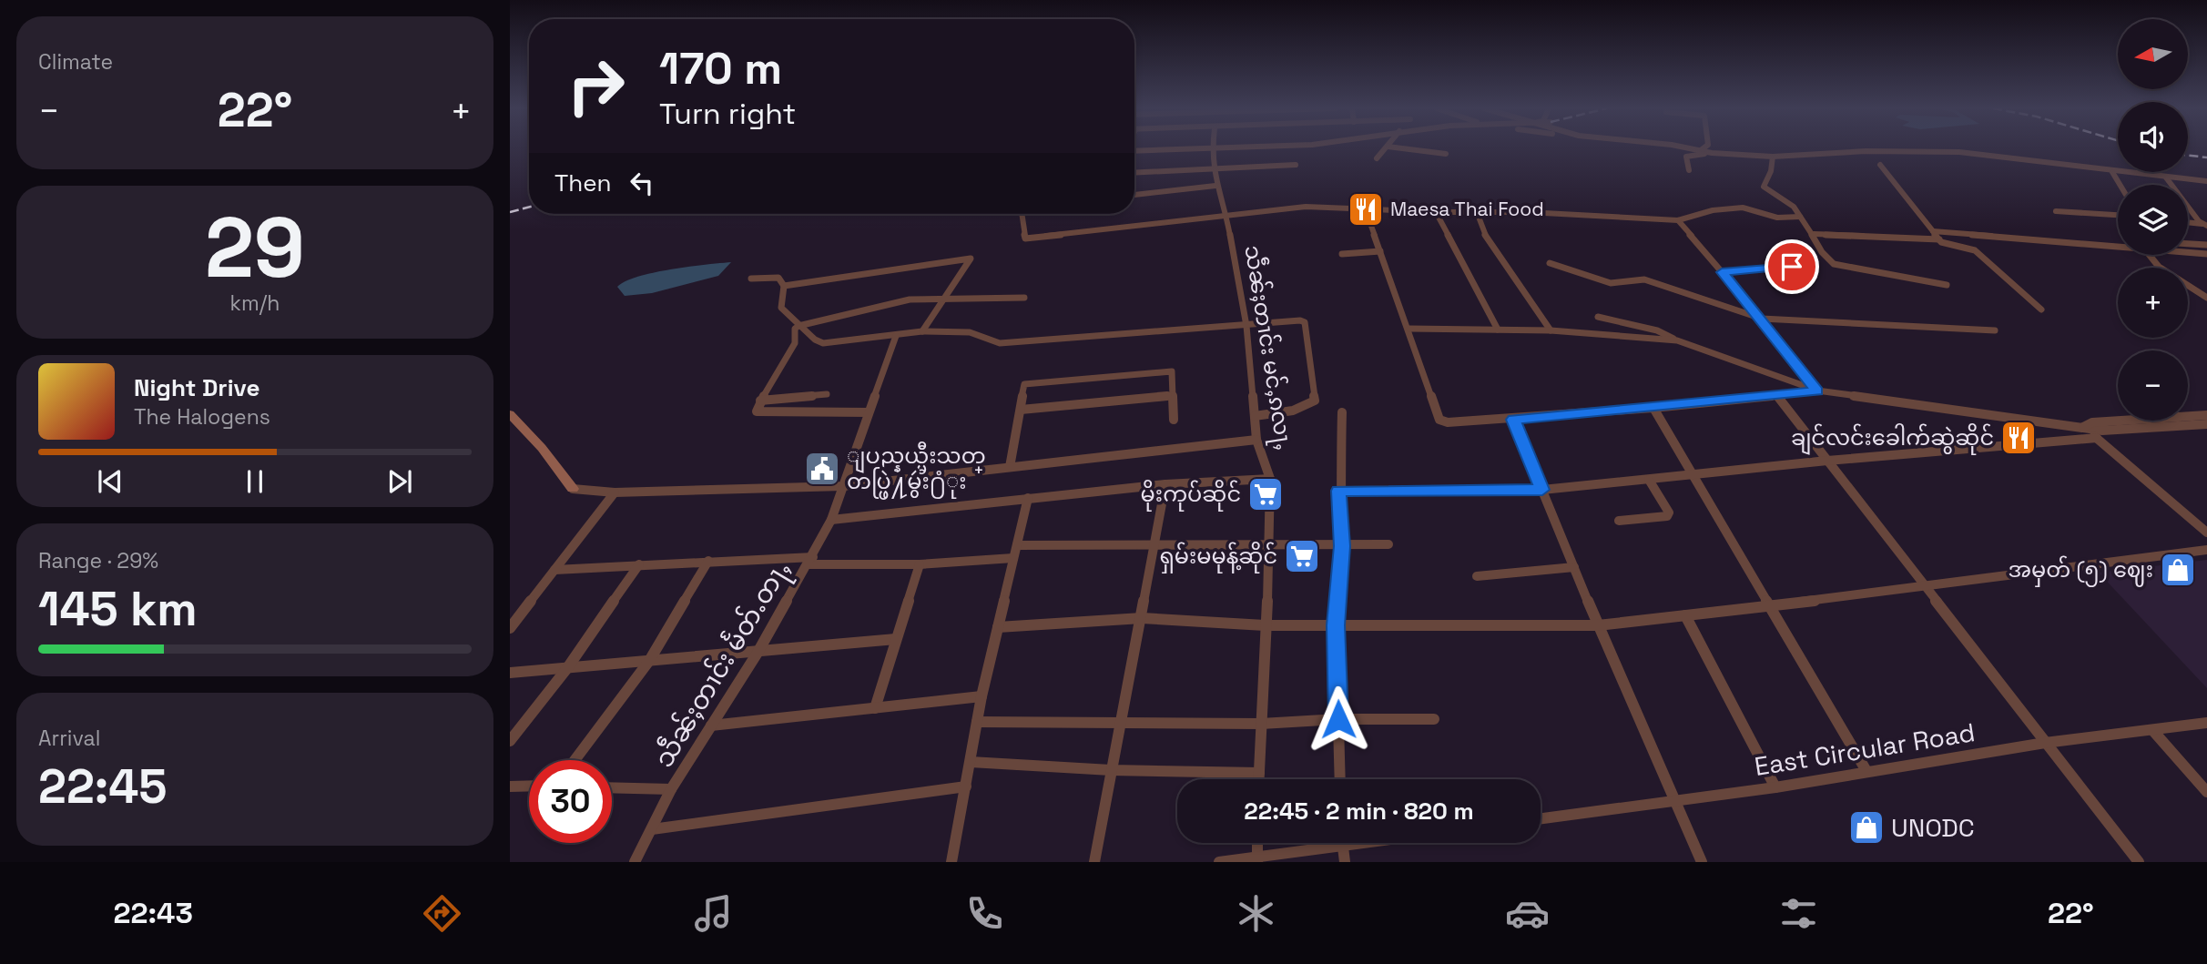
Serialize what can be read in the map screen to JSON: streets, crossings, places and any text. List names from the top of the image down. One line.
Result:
{"streets":{"street":["သဵၼ်ႈတၢင်း မင်ႇၵလႃႇ","သဵၼ်ႈတၢင်း မႅတ်ႉတႃႇ","East Circular Road"]},"places":{"restaurant":["Maesa Thai Food","ချင်လင်းခေါက်ဆွဲဆိုင်"],"public building":["ျပည္နယ္မီးသတ္ တပ္ဖြဲ႔မွဴး႐ံုး"],"supermarket":["မိုးကုပ်ဆိုင်","ရှမ်းမမုန့်ဆိုင်"],"shop":["အမှတ် (၅) ဈေး","UNODC"]},"north":"left","page":{"tile":["Climate",["29","km/h"],["Range · 29%","145 km"],["Arrival","22:45"]],"map_buttons":["+","−"],"turn":["170 m","Turn right"],"heat":["−","22°","+"],"then":"Then","song":["Night Drive","The Halogens"],"limit":"30","trip":"22:45 · 2 min · 820 m","tabs":["22:43","22°"]}}
